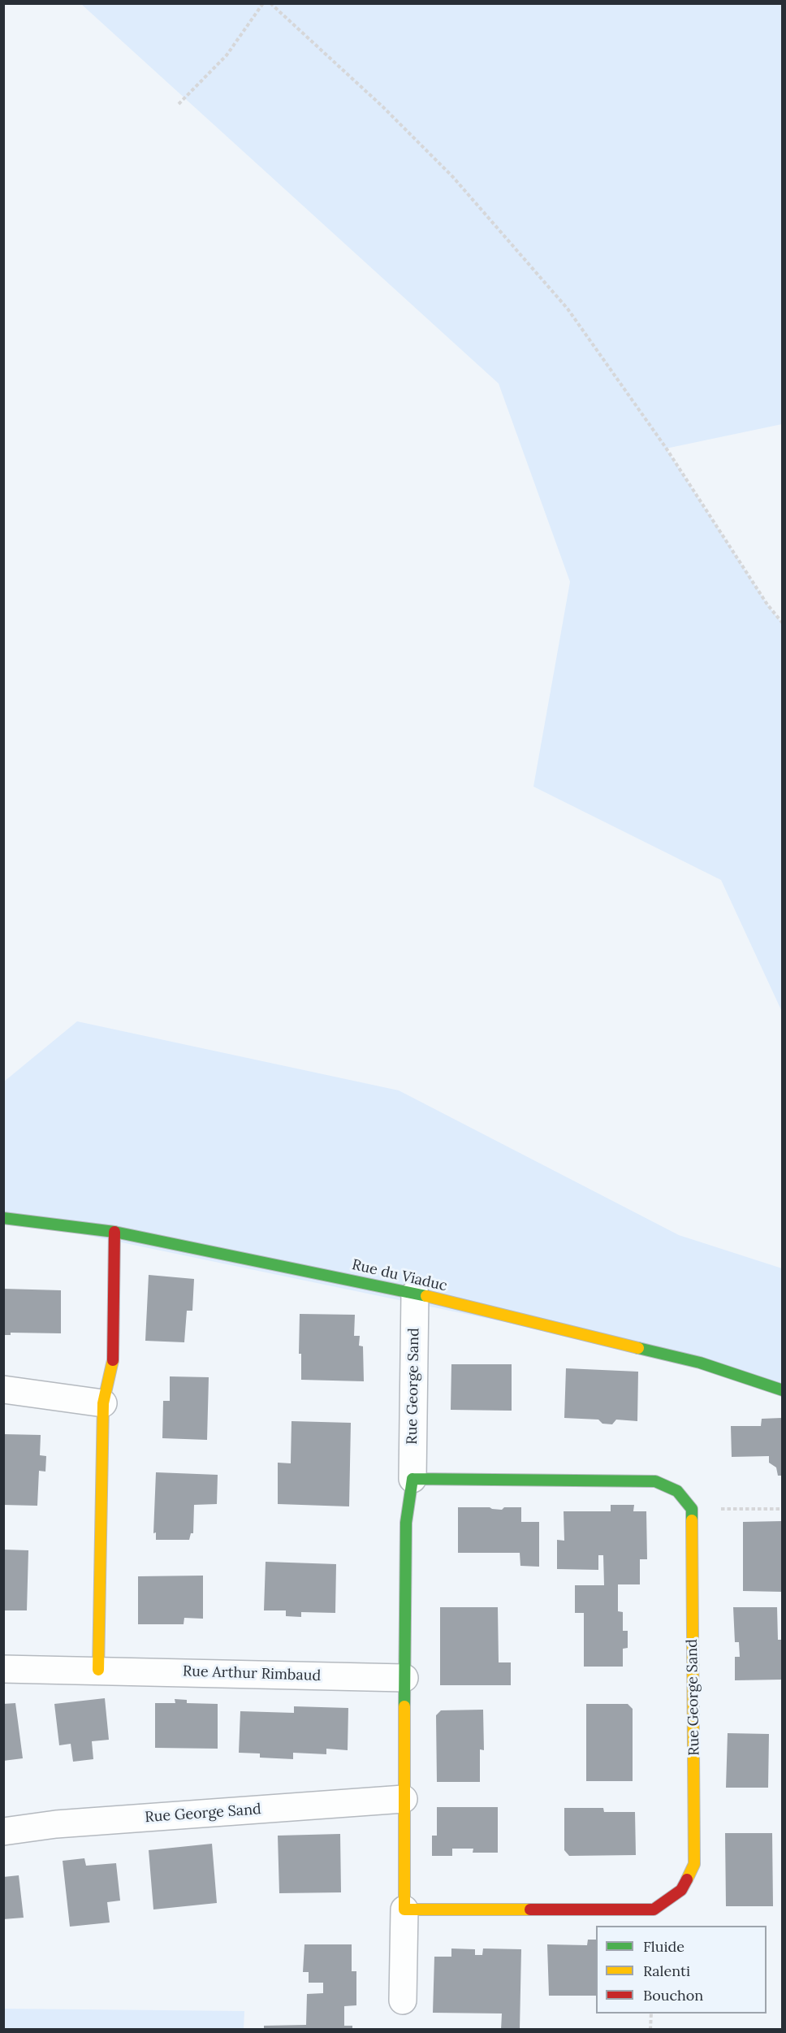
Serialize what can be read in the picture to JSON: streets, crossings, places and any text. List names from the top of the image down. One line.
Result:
{"streets":{"street":["Rue du Viaduc","Rue George Sand","Rue Arthur Rimbaud"]},"crossings":[["Rue du Viaduc","Rue George Sand"],["Rue George Sand","Rue Arthur Rimbaud"]],"legend":["Fluide","Ralenti","Bouchon"]}
